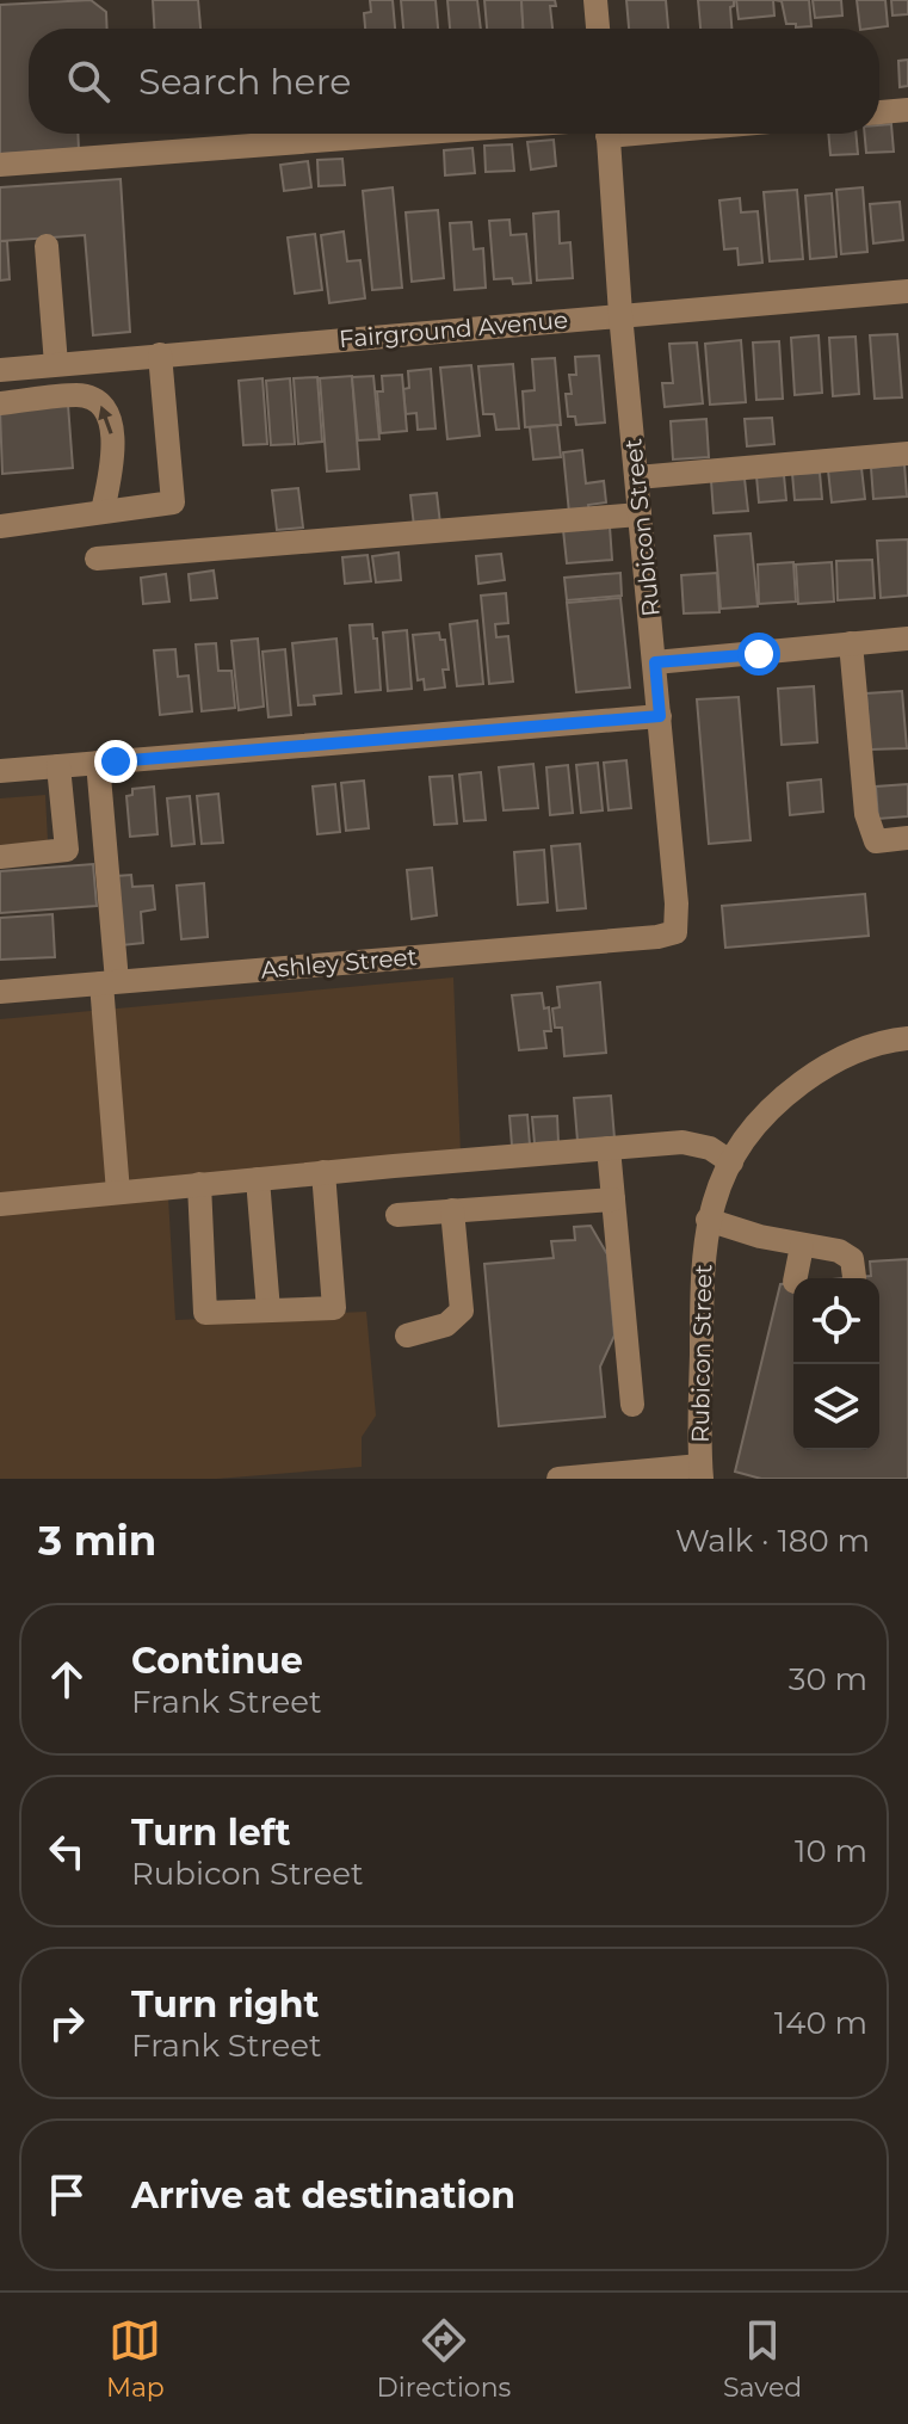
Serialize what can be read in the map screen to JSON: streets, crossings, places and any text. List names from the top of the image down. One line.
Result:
{"streets":{"street":["Fairground Avenue","Rubicon Street","Ashley Street"]},"crossings":[["Fairground Avenue","Rubicon Street"],["Rubicon Street","Ashley Street"]],"page":{"search":"Search here","heading":["3 min","Walk · 180 m"],"list":[["Continue","Frank Street","30 m"],["Turn left","Rubicon Street","10 m"],["Turn right","Frank Street","140 m"],"Arrive at destination"],"nav":["Map","Directions","Saved"]}}
